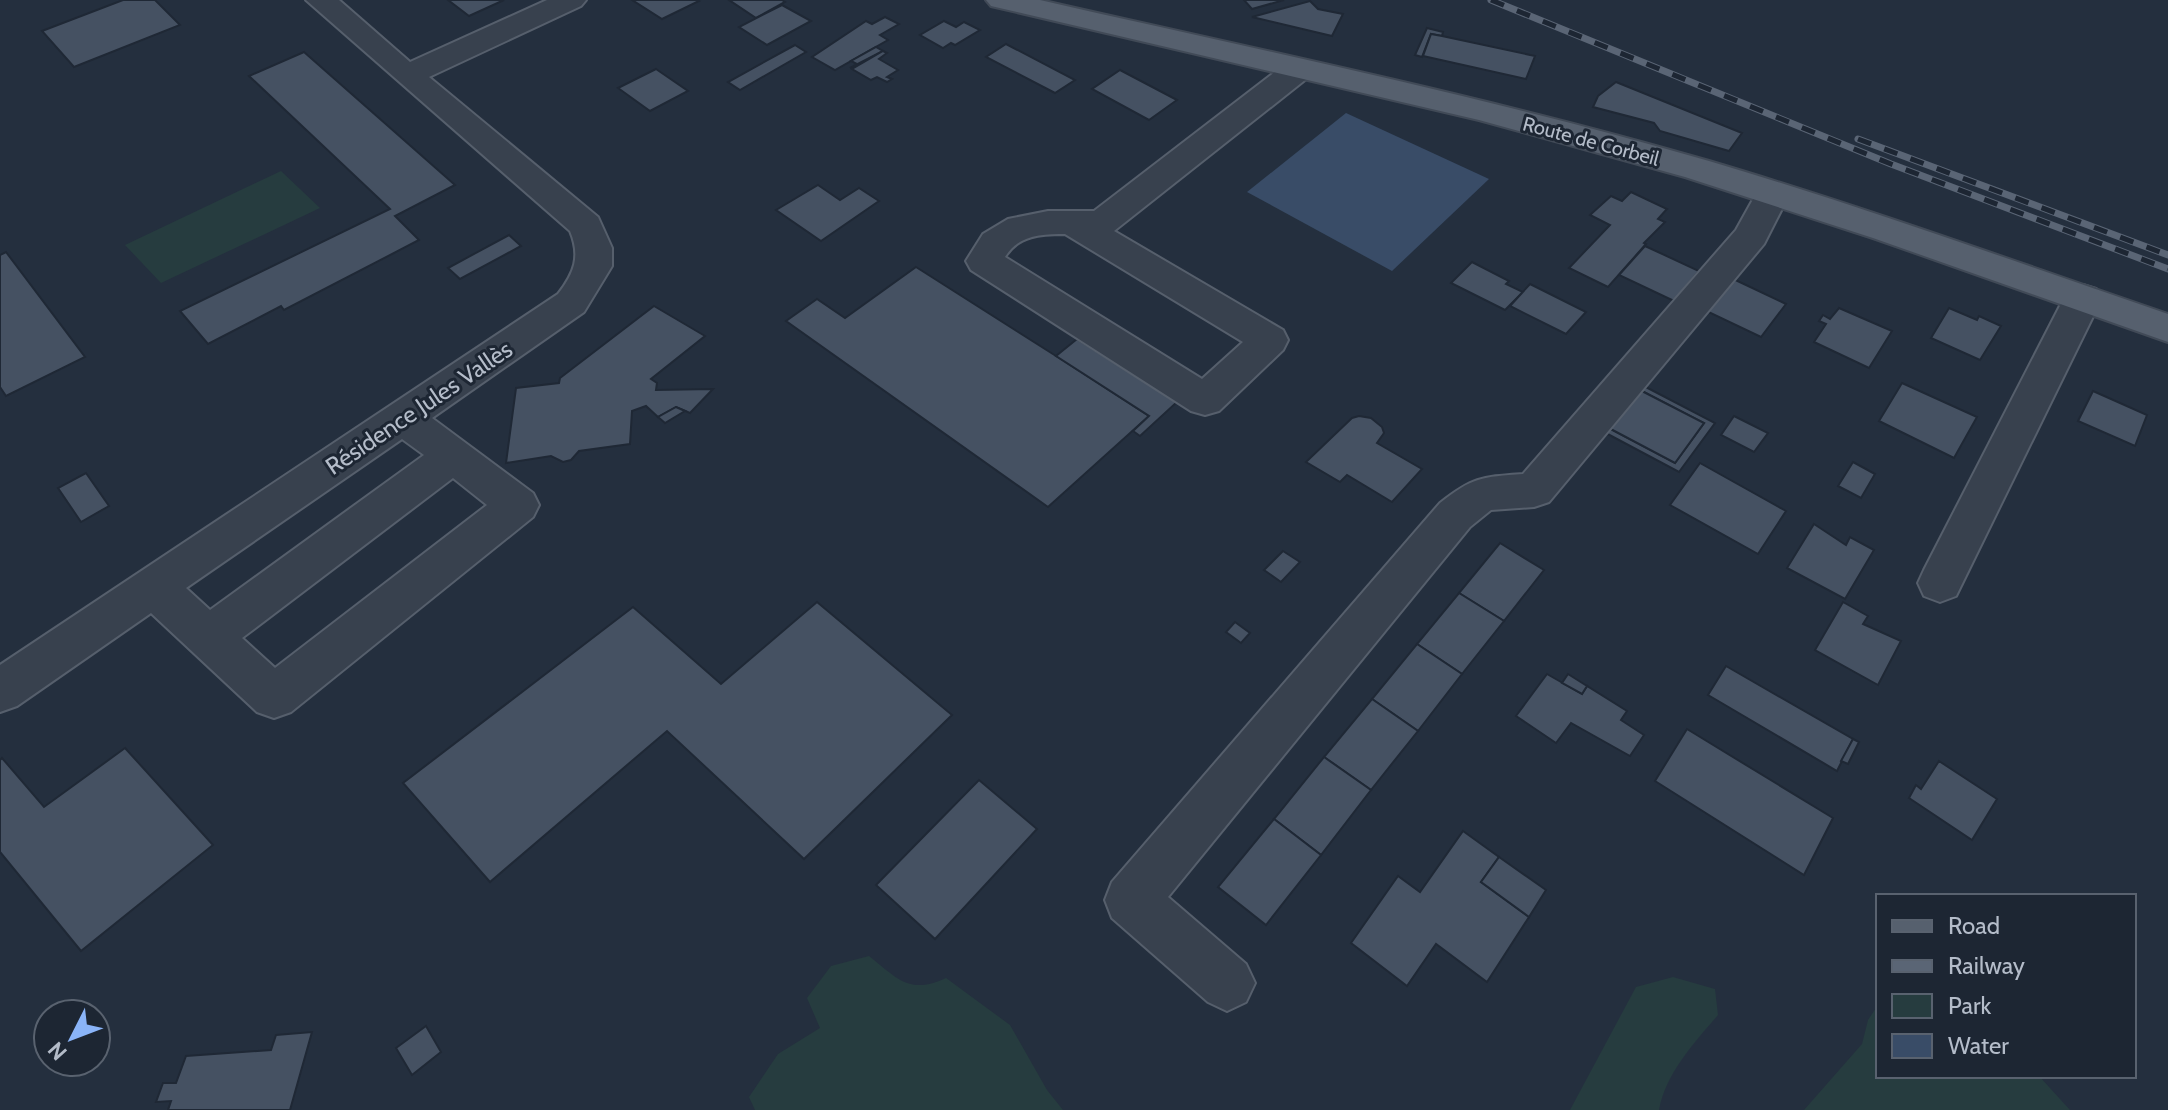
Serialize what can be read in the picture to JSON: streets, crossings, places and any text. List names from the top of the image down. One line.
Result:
{"streets":{"main road":["Route de Corbeil"],"street":["Résidence Jules Vallès"]},"legend":["Road","Railway","Park","Water"],"north":"bottom left"}
